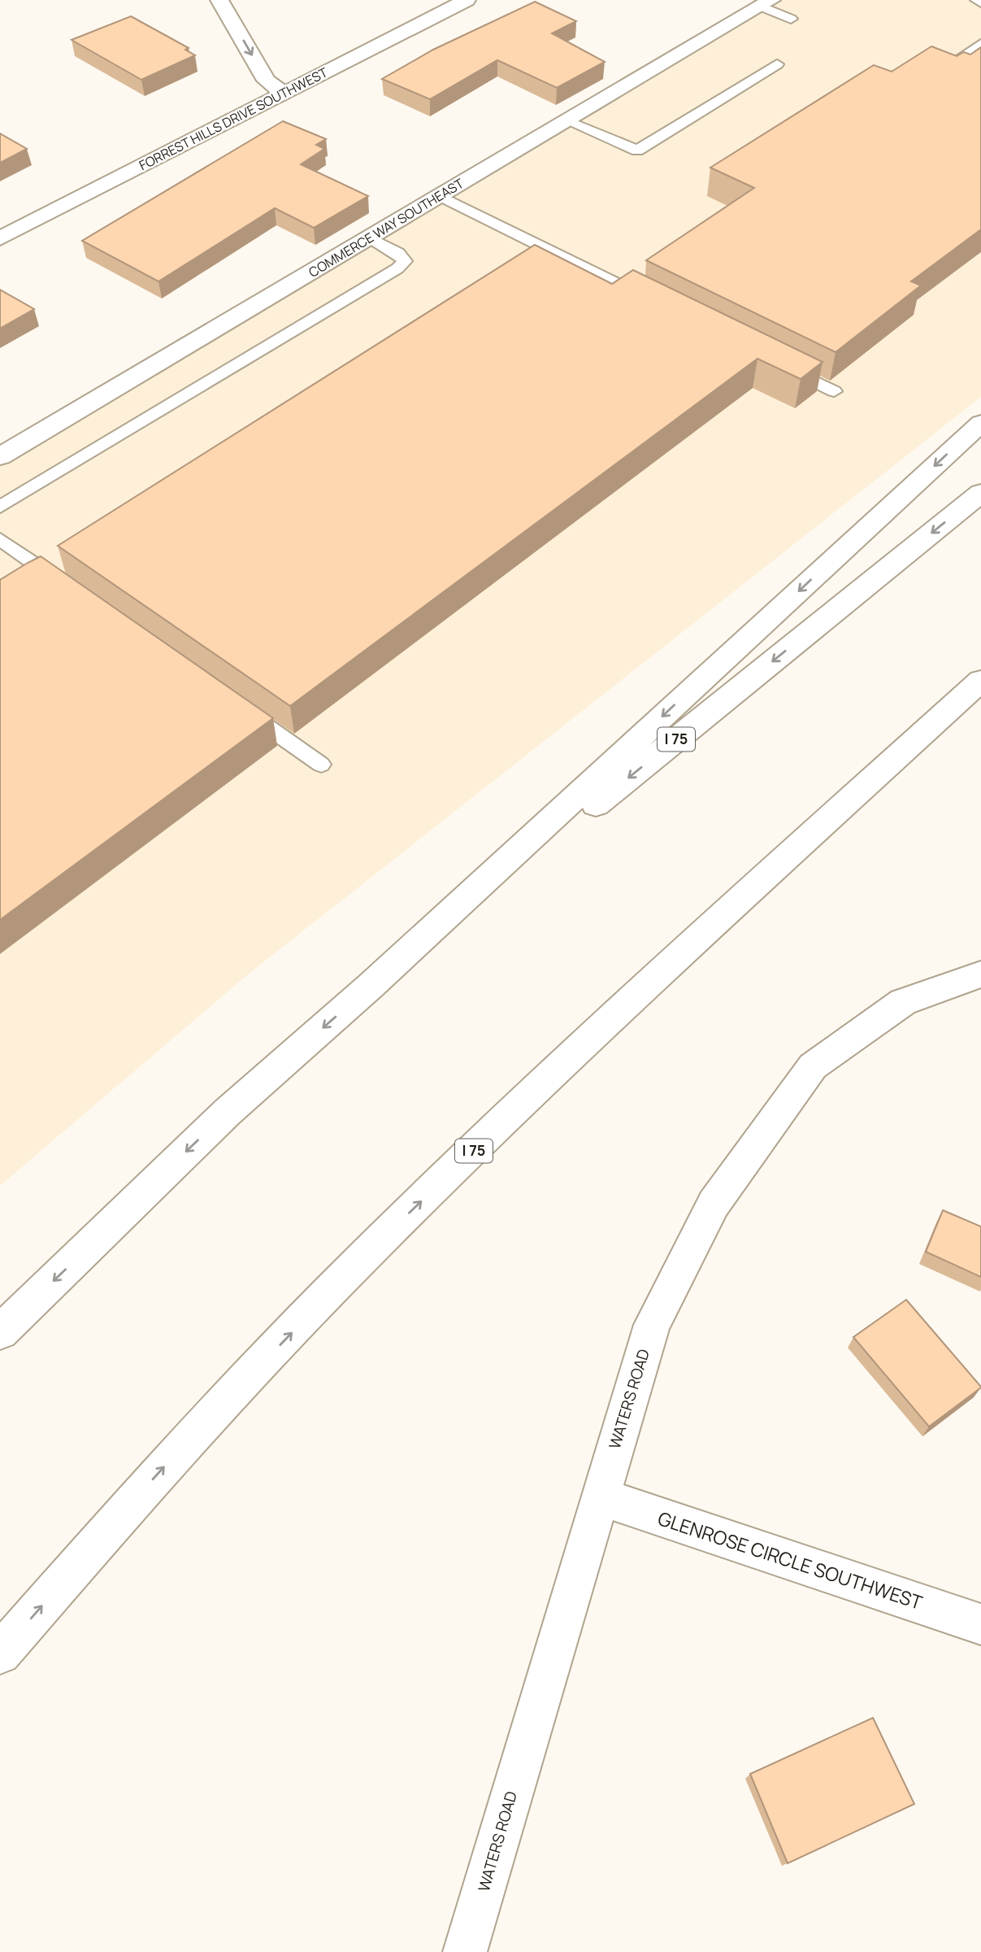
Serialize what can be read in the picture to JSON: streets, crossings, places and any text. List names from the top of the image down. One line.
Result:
{"streets":{"main road":["FORREST HILLS DRIVE SOUTHWEST","COMMERCE WAY SOUTHEAST","I 75","WATERS ROAD","GLENROSE CIRCLE SOUTHWEST"]},"crossings":[["WATERS ROAD","GLENROSE CIRCLE SOUTHWEST"]]}
